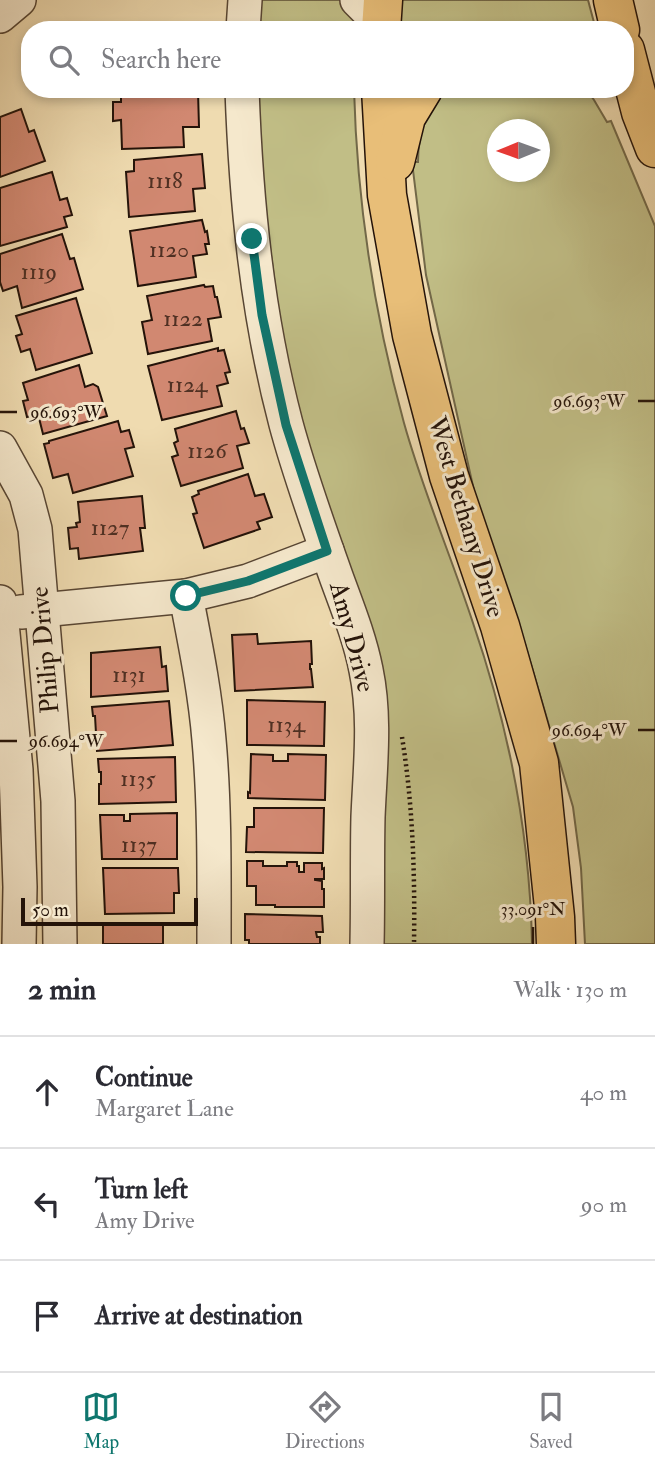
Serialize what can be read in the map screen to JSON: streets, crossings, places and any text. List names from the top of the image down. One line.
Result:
{"streets":{"main road":["West Bethany Drive"],"street":["Amy Drive","Philip Drive"]},"house_numbers":["1118","1120","1119","1122","1124","1126","1127","1131","1134","1135","1137"],"scale_bar":"50 m","north":"left","page":{"search":"Search here","scale":"50 m","heading":["2 min","Walk · 130 m"],"list":[["Continue","Margaret Lane","40 m"],["Turn left","Amy Drive","90 m"],"Arrive at destination"],"nav":["Map","Directions","Saved"]},"coordinates":["96.693°W","96.694°W","33.091°N"]}
